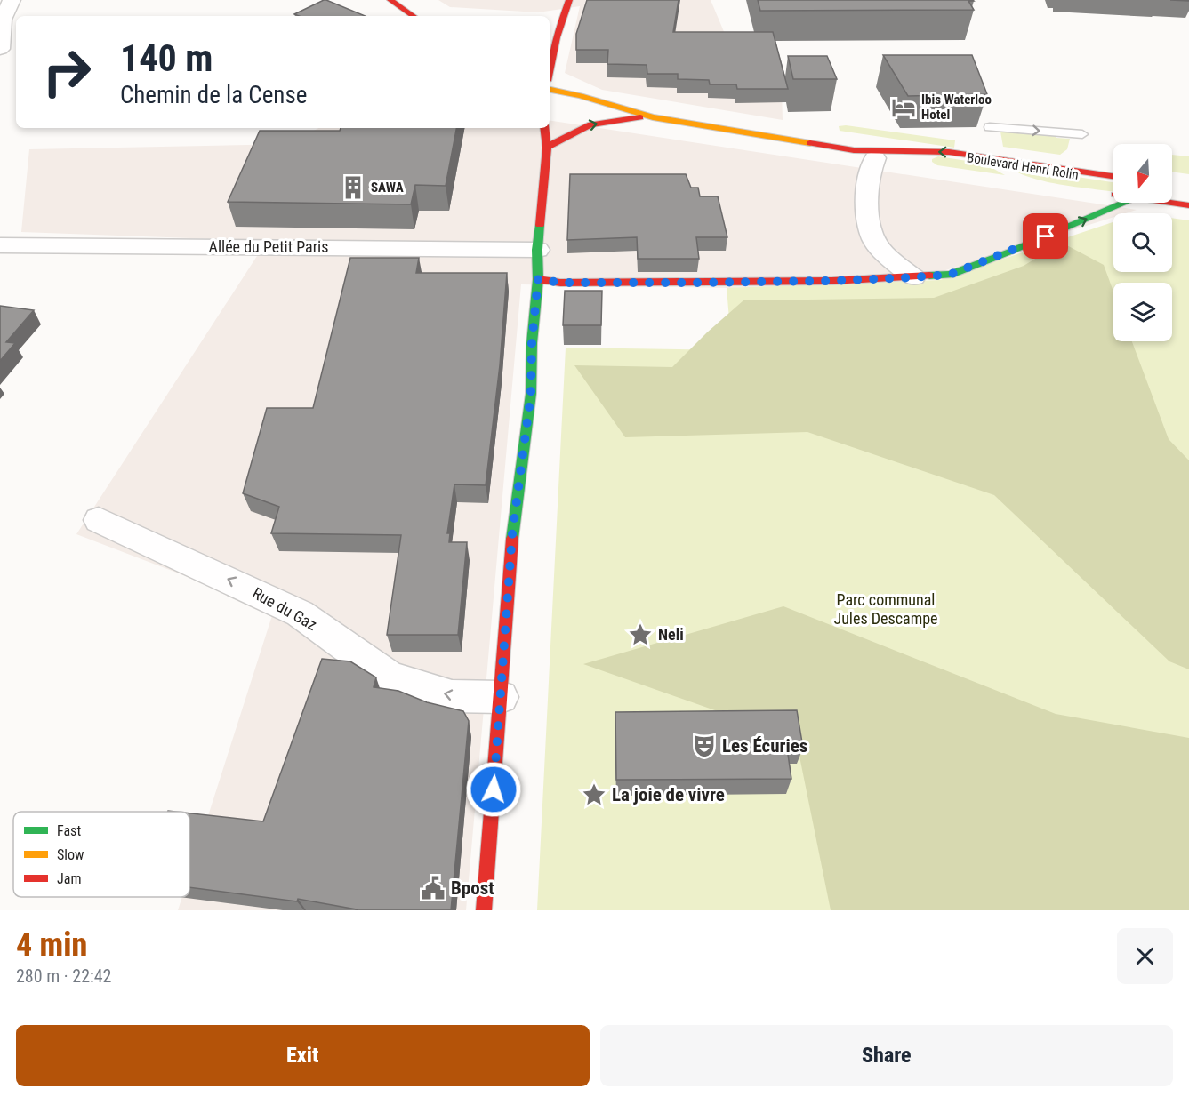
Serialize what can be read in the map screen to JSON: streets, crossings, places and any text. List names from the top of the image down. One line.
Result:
{"streets":{"main road":["Boulevard Henri Rolin"],"street":["Allée du Petit Paris","Rue du Gaz"]},"one_way":["Rue du Gaz"],"parks":["Parc communal Jules Descampe"],"places":{"hotel":["Ibis Waterloo Hotel"],"building":["SAWA"],"place":["Neli","La joie de vivre"],"theatre":["Les Écuries"],"public building":["Bpost"]},"legend":["Fast","Slow","Jam"],"north":"bottom","page":{"turn":["140 m","Chemin de la Cense"],"heading":["4 min","280 m · 22:42"],"buttons":["Exit","Share"]}}
